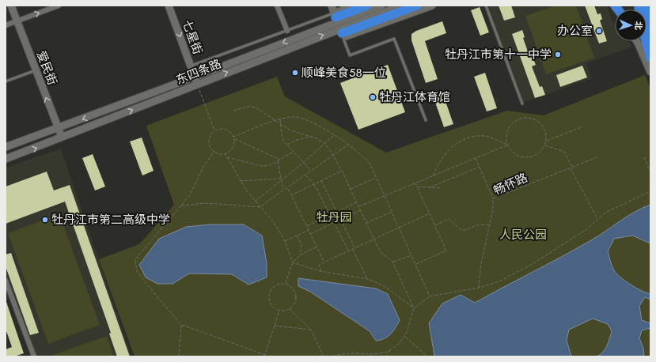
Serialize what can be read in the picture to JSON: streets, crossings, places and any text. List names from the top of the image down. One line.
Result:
{"streets":{"main road":["七星街","爱民街","东四条路"],"path":["畅怀路"]},"crossings":[["七星街","东四条路"],["爱民街","东四条路"]],"one_way":["七星街","爱民街"],"parks":["牡丹园","人民公园"],"places":["办公室","牡丹江市第十一中学","顺峰美食58一位","牡丹江体育馆","牡丹江市第二高级中学"],"north":"right"}
